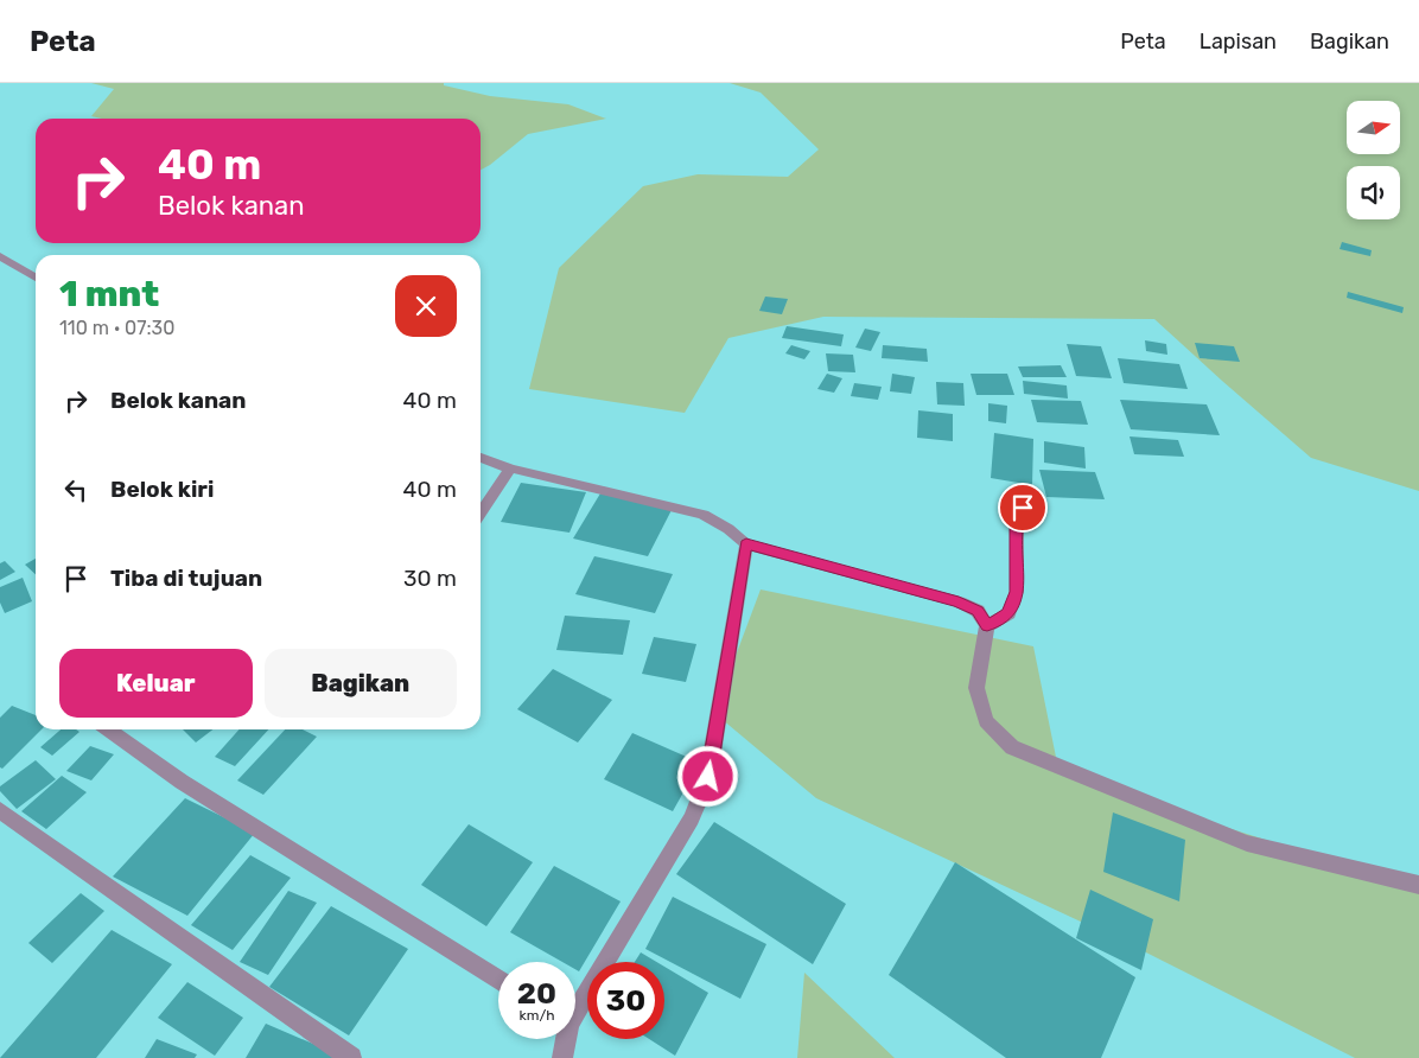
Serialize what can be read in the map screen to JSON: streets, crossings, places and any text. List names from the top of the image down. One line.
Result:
{"north":"right","page":{"header":"Peta","nav":["Peta","Lapisan","Bagikan"],"turn":["40 m","Belok kanan"],"heading":["1 mnt","110 m · 07:30"],"list":[{"name":"Belok kanan","value":"40 m"},{"name":"Belok kiri","value":"40 m"},{"name":"Tiba di tujuan","value":"30 m"}],"buttons":["Keluar","Bagikan"],"speed":"20 km/h","limit":"30"}}
